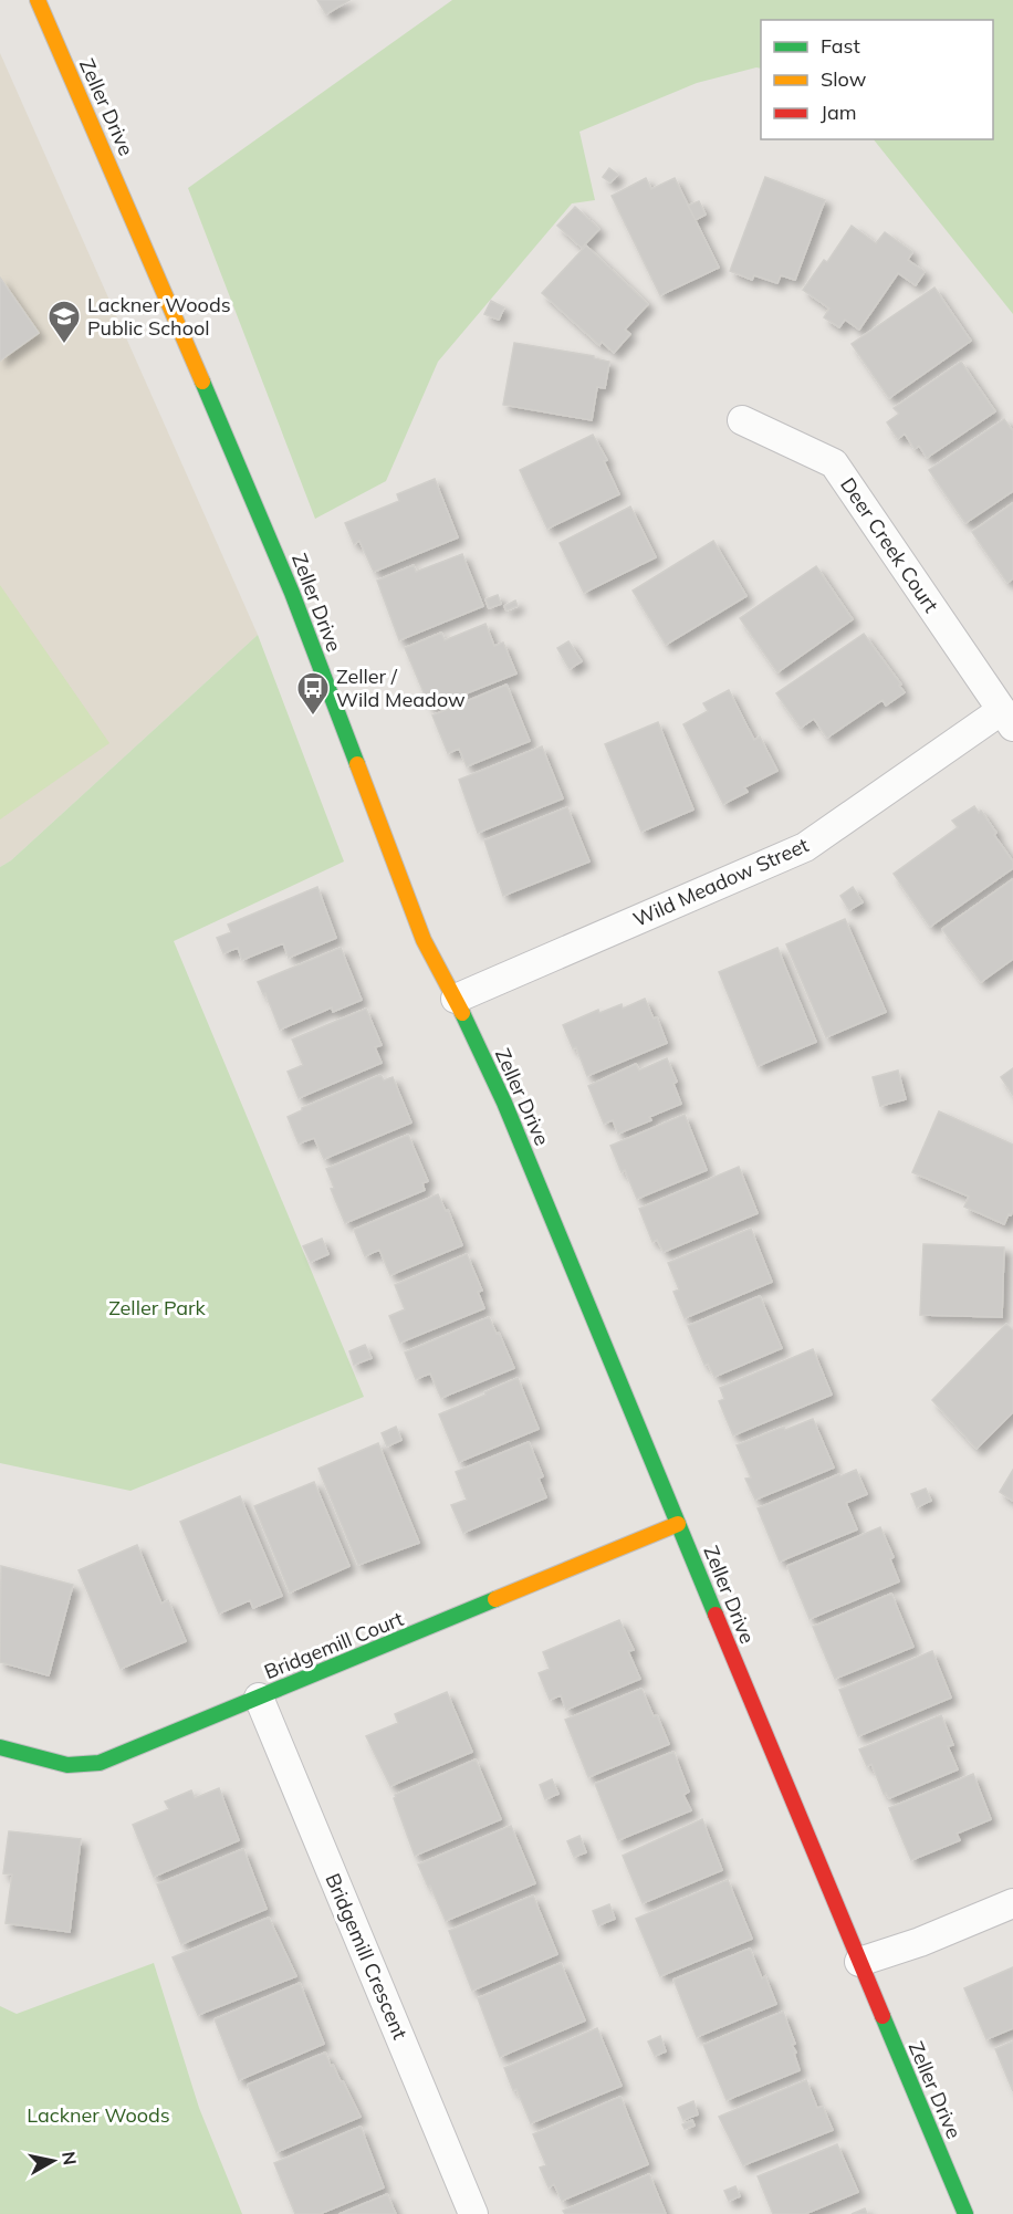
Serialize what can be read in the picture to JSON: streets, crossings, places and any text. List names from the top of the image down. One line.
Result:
{"streets":{"street":["Zeller Drive","Deer Creek Court","Wild Meadow Street","Bridgemill Court","Bridgemill Crescent"]},"crossings":[["Zeller Drive","Wild Meadow Street"],["Zeller Drive","Bridgemill Court"],["Deer Creek Court","Wild Meadow Street"],["Bridgemill Court","Bridgemill Crescent"]],"parks":["Zeller Park","Lackner Woods"],"places":{"school or university":["Lackner Woods Public School"],"bus stop":["Zeller / Wild Meadow"]},"legend":["Fast","Slow","Jam"],"north":"right"}
